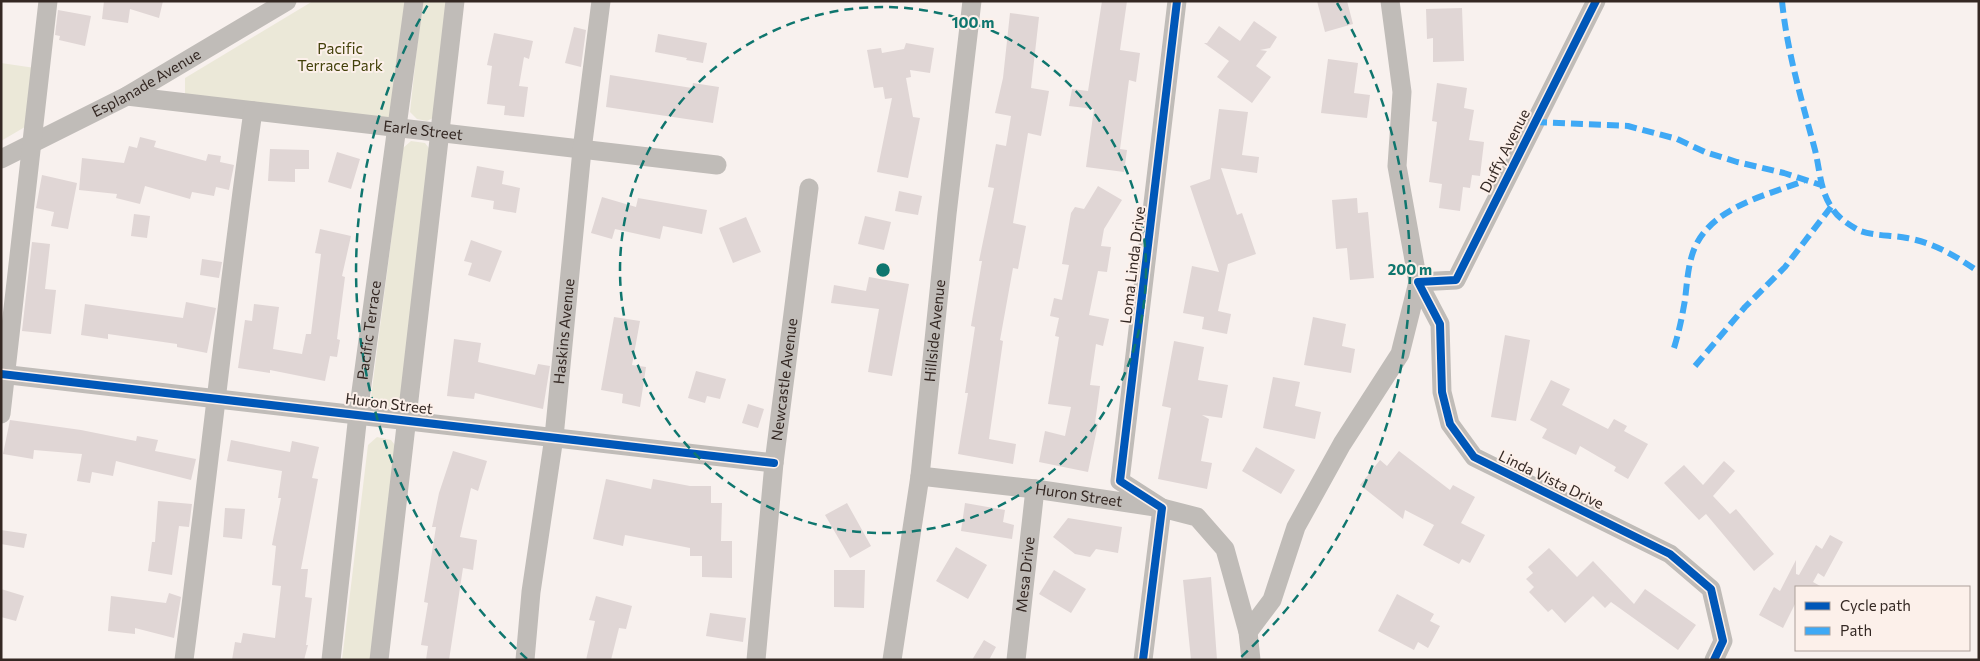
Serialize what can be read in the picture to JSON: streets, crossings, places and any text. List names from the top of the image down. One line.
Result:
{"streets":{"street":["Esplanade Avenue","Earle Street","Duffy Avenue","Loma Linda Drive","Pacific Terrace","Haskins Avenue","Hillside Avenue","Newcastle Avenue","Huron Street","Linda Vista Drive","Mesa Drive"]},"crossings":[["Esplanade Avenue","Earle Street"],["Earle Street","Pacific Terrace"],["Earle Street","Haskins Avenue"],["Duffy Avenue","Linda Vista Drive"],["Loma Linda Drive","Huron Street"],["Pacific Terrace","Huron Street"],["Haskins Avenue","Huron Street"],["Hillside Avenue","Huron Street"],["Newcastle Avenue","Huron Street"],["Huron Street","Mesa Drive"]],"parks":["Pacific Terrace Park"],"legend":["Cycle path","Path"],"rings":["100 m","200 m"]}
